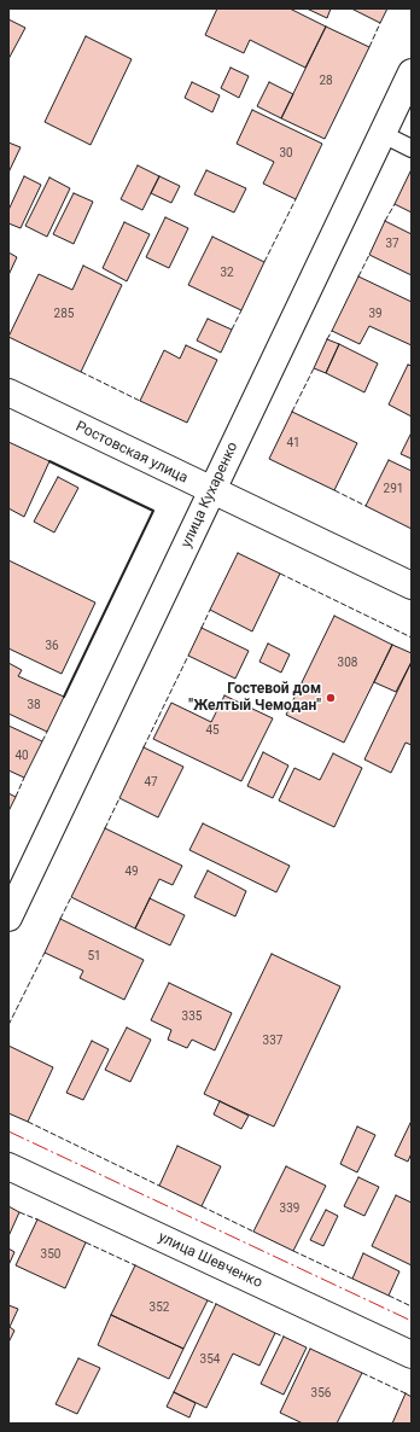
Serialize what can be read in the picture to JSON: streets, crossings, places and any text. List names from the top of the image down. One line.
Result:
{"streets":{"street":["Ростовская улица","улица Кухаренко","улица Шевченко"]},"crossings":[["Ростовская улица","улица Кухаренко"]],"places":["Гостевой дом \"Желтый Чемодан\""],"house_numbers":["28","30","37","32","285","39","41","291","36","308","38","45","40","47","49","51","335","337","339","350","352","354","356"]}
